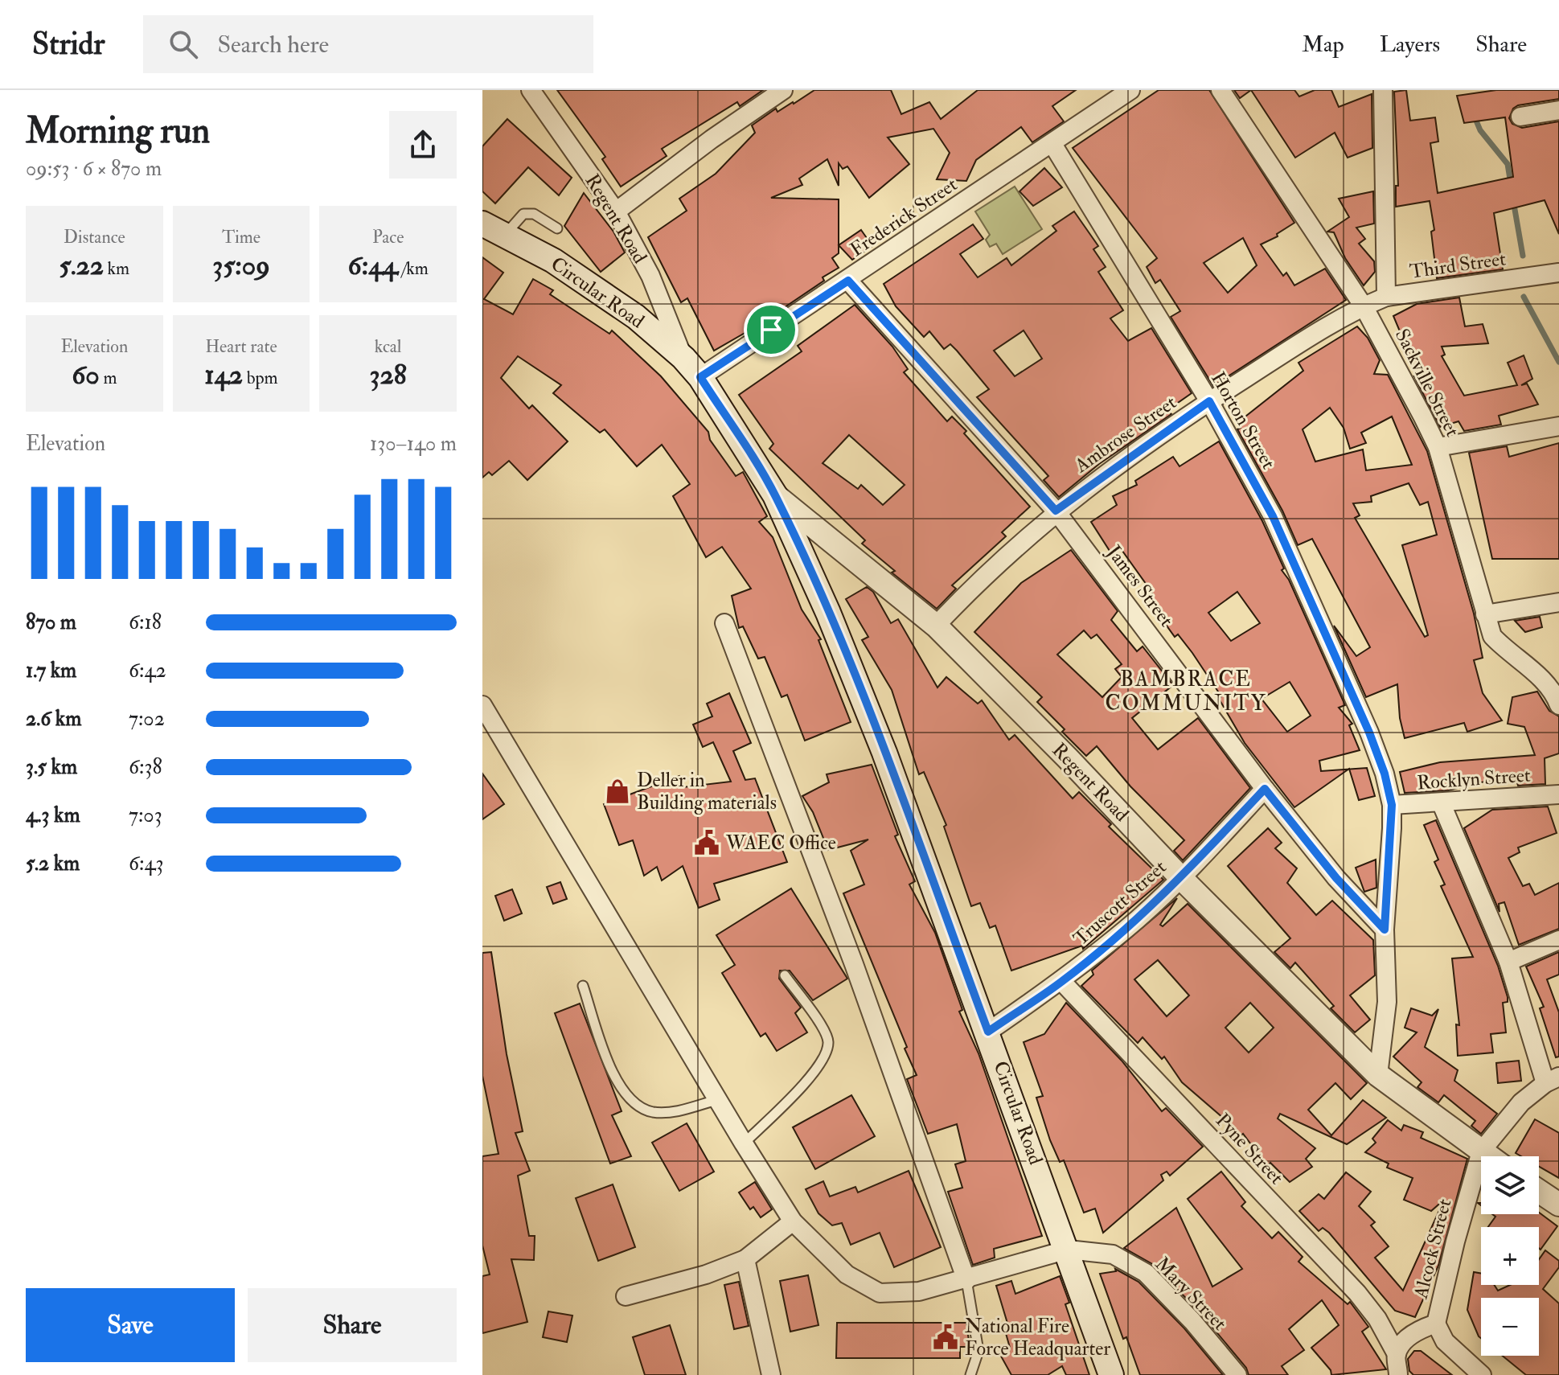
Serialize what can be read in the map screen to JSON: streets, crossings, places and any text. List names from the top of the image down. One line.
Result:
{"streets":{"main road":["Regent Road","Circular Road"],"street":["Frederick Street","Third Street","Sackville Street","Horton Street","Ambrose Street","James Street","Rocklyn Street","Truscott Street","Pyne Street","Alcock Street","Mary Street"]},"crossings":[["Frederick Street","Regent Road"],["Frederick Street","Circular Road"],["Frederick Street","Horton Street"],["Frederick Street","James Street"],["Regent Road","Circular Road"],["Regent Road","Ambrose Street"],["Regent Road","Truscott Street"],["Regent Road","Alcock Street"],["Third Street","Sackville Street"],["Third Street","Ambrose Street"],["Circular Road","Truscott Street"],["Circular Road","Mary Street"],["Sackville Street","Ambrose Street"],["Horton Street","Ambrose Street"],["Horton Street","Rocklyn Street"],["Ambrose Street","James Street"],["James Street","Truscott Street"],["Truscott Street","Pyne Street"],["Pyne Street","Alcock Street"]],"districts":["BAMBRACE COMMUNITY"],"places":{"shop":["Deller in Building materials"],"public building":["WAEC Office","National Fire Force Headquarter"]},"page":{"header":"Stridr","search":"Search here","nav":["Map","Layers","Share"],"heading":["Morning run","09:53 · 6 × 870 m"],"stats":[["Distance","5.22 km"],["Time","35:09"],["Pace","6:44 /km"],["Elevation","60 m"],["Heart rate","142 bpm"],["kcal","328"]],"chart":["Elevation","130–140 m"],"list":[{"name":"870 m","note":"6:18"},{"name":"1.7 km","note":"6:42"},{"name":"2.6 km","note":"7:02"},{"name":"3.5 km","note":"6:38"},{"name":"4.3 km","note":"7:03"},{"name":"5.2 km","note":"6:43"}],"map_buttons":["+","−"],"buttons":["Save","Share"]}}
